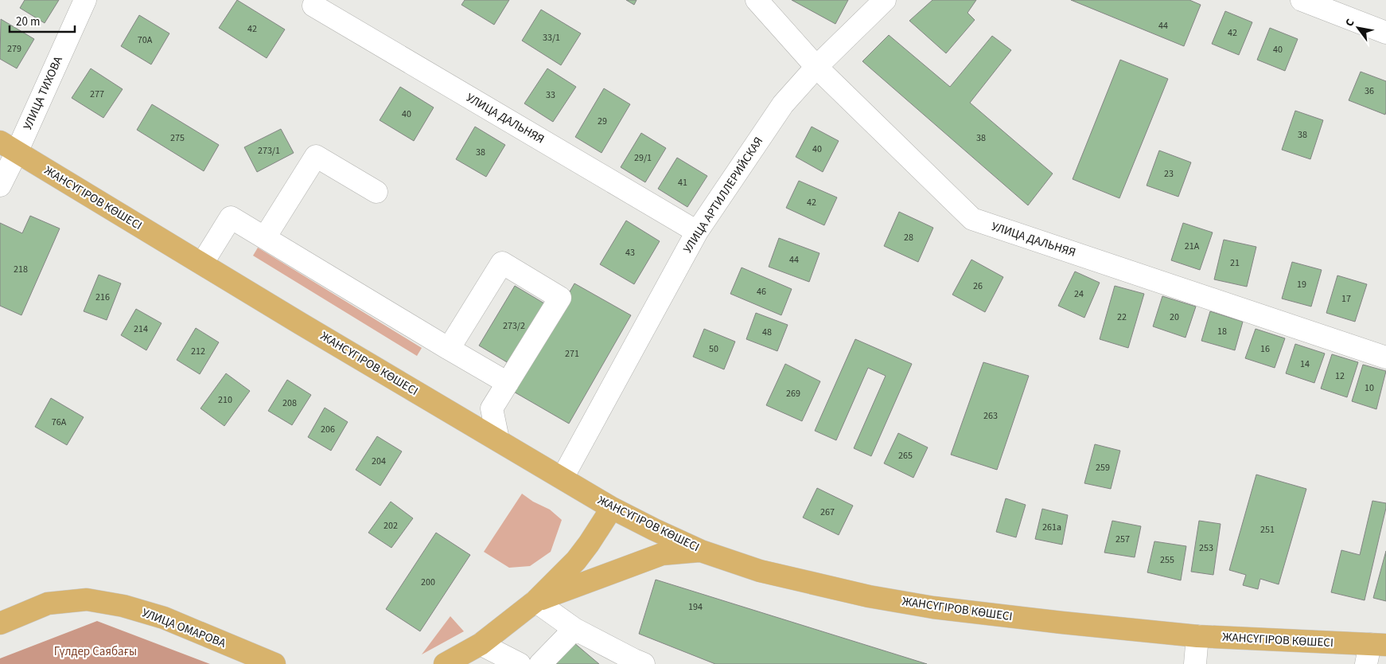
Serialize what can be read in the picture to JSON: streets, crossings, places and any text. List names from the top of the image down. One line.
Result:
{"streets":{"main road":["ЖАНСҮГІРОВ КӨШЕСІ","УЛИЦА ОМАРОВА"],"street":["УЛИЦА ТИХОВА","УЛИЦА ДАЛЬНЯЯ","УЛИЦА АРТИЛЛЕРИЙСКАЯ"]},"crossings":[["УЛИЦА ТИХОВА","ЖАНСҮГІРОВ КӨШЕСІ"],["УЛИЦА ДАЛЬНЯЯ","УЛИЦА АРТИЛЛЕРИЙСКАЯ"],["УЛИЦА АРТИЛЛЕРИЙСКАЯ","ЖАНСҮГІРОВ КӨШЕСІ"]],"parks":["Гүлдер Саябағы"],"house_numbers":["44","42","42","33/1","70А","279","40","36","277","33","40","29","38","275","38","40","273/1","38","29/1","23","41","42","28","21А","43","44","21","218","19","26","46","24","216","17","22","20","273/2","214","18","48","50","16","212","271","14","12","10","269","210","208","263","76А","206","265","204","259","267","202","261а","251","257","253","255","200","194"],"scale_bar":"20 m","north":"top left"}
